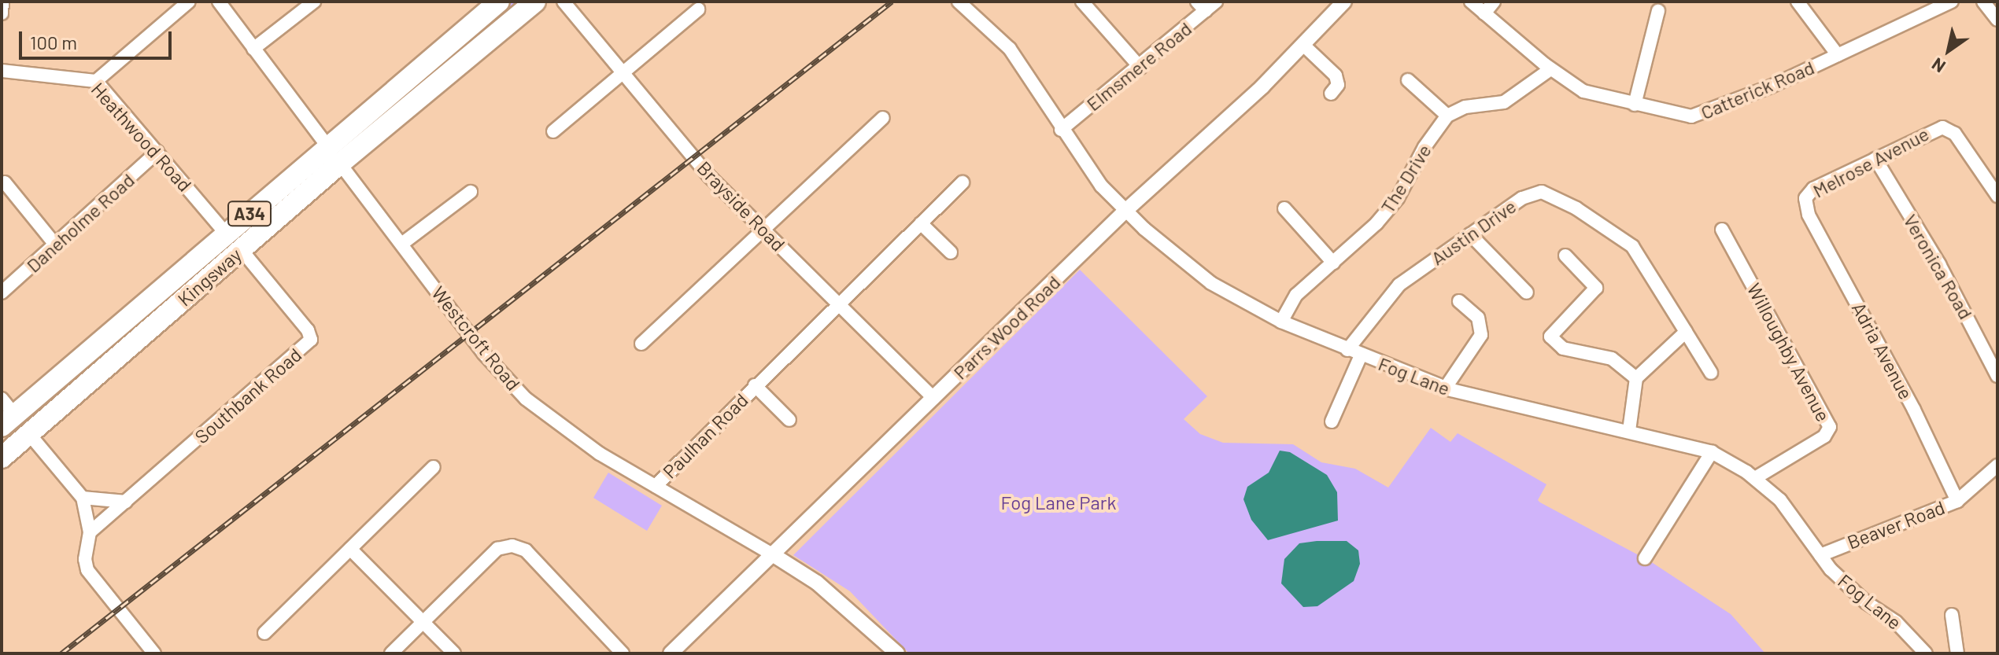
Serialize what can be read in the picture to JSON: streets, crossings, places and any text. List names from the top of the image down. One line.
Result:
{"streets":{"highway":["A34","Kingsway"],"street":["Elmsmere Road","Catterick Road","Heathwood Road","Melrose Avenue","The Drive","Brayside Road","Daneholme Road","Austin Drive","Veronica Road","Parrs Wood Road","Westcroft Road","Adria Avenue","Willoughby Avenue","Fog Lane","Southbank Road","Paulhan Road","Beaver Road"]},"crossings":[["Elmsmere Road","Fog Lane"],["Heathwood Road","Daneholme Road"],["Heathwood Road","Kingsway"],["Heathwood Road","Southbank Road"],["Melrose Avenue","Veronica Road"],["Melrose Avenue","Adria Avenue"],["The Drive","Fog Lane"],["Brayside Road","Parrs Wood Road"],["Brayside Road","Paulhan Road"],["Austin Drive","Fog Lane"],["Kingsway","Westcroft Road"],["Kingsway","Southbank Road"],["Parrs Wood Road","Westcroft Road"],["Parrs Wood Road","Fog Lane"],["Westcroft Road","Paulhan Road"],["Adria Avenue","Beaver Road"],["Willoughby Avenue","Fog Lane"],["Fog Lane","Beaver Road"]],"parks":["Fog Lane Park"],"scale_bar":"100 m","north":"bottom left"}
